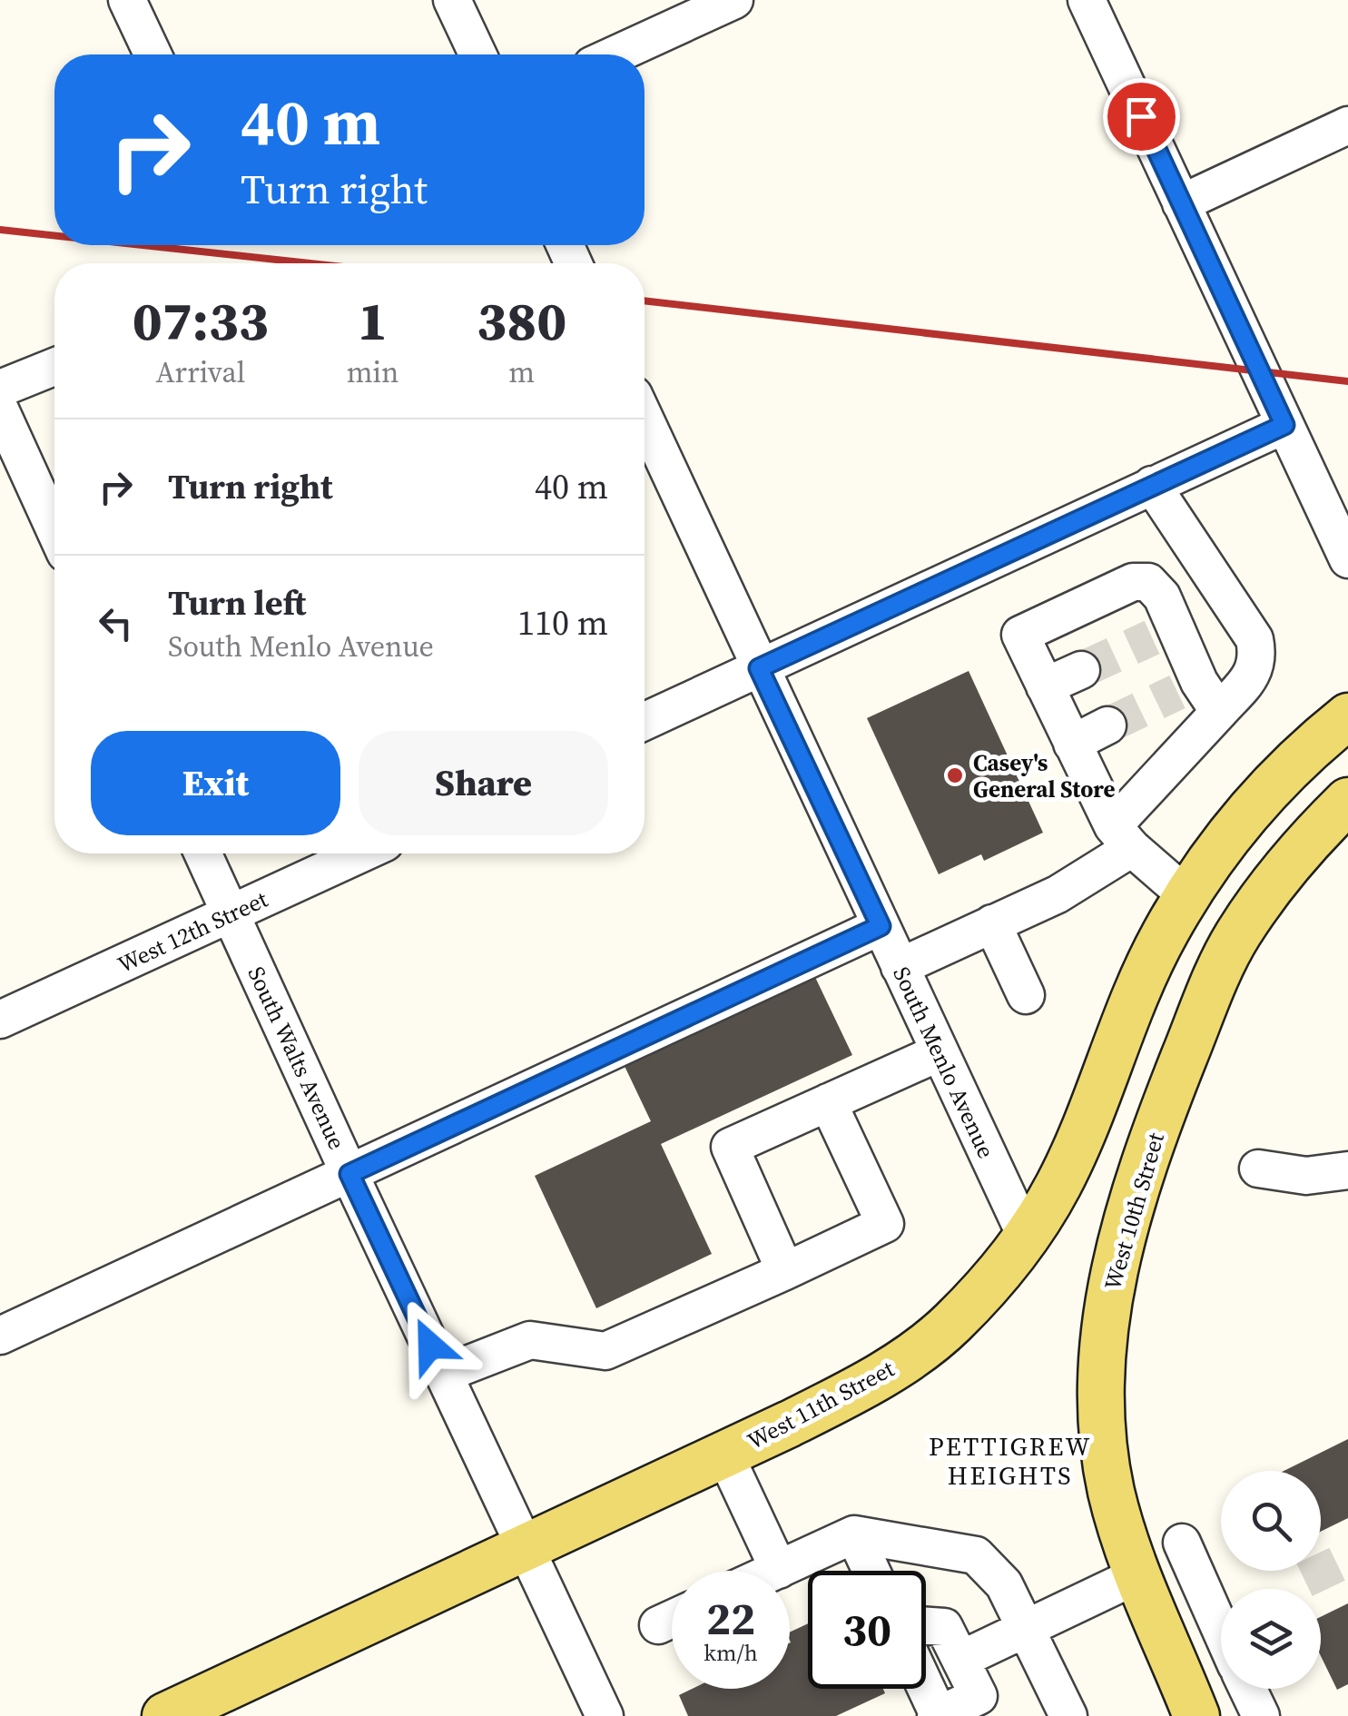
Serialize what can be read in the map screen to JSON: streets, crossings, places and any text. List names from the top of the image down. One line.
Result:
{"streets":{"main road":["West 10th Street","West 11th Street"],"street":["West 12th Street","South Walts Avenue","South Menlo Avenue"]},"crossings":[["West 12th Street","South Walts Avenue"],["South Walts Avenue","West 11th Street"],["South Menlo Avenue","West 11th Street"]],"districts":["PETTIGREW HEIGHTS"],"places":["Casey's General Store"],"page":{"turn":["40 m","Turn right"],"eta":["07:33","Arrival","1","min","380","m"],"list":[{"name":"Turn right","value":"40 m"},{"name":"Turn left","note":"South Menlo Avenue","value":"110 m"}],"buttons":["Exit","Share"],"speed":"22 km/h","limit":"30"}}
